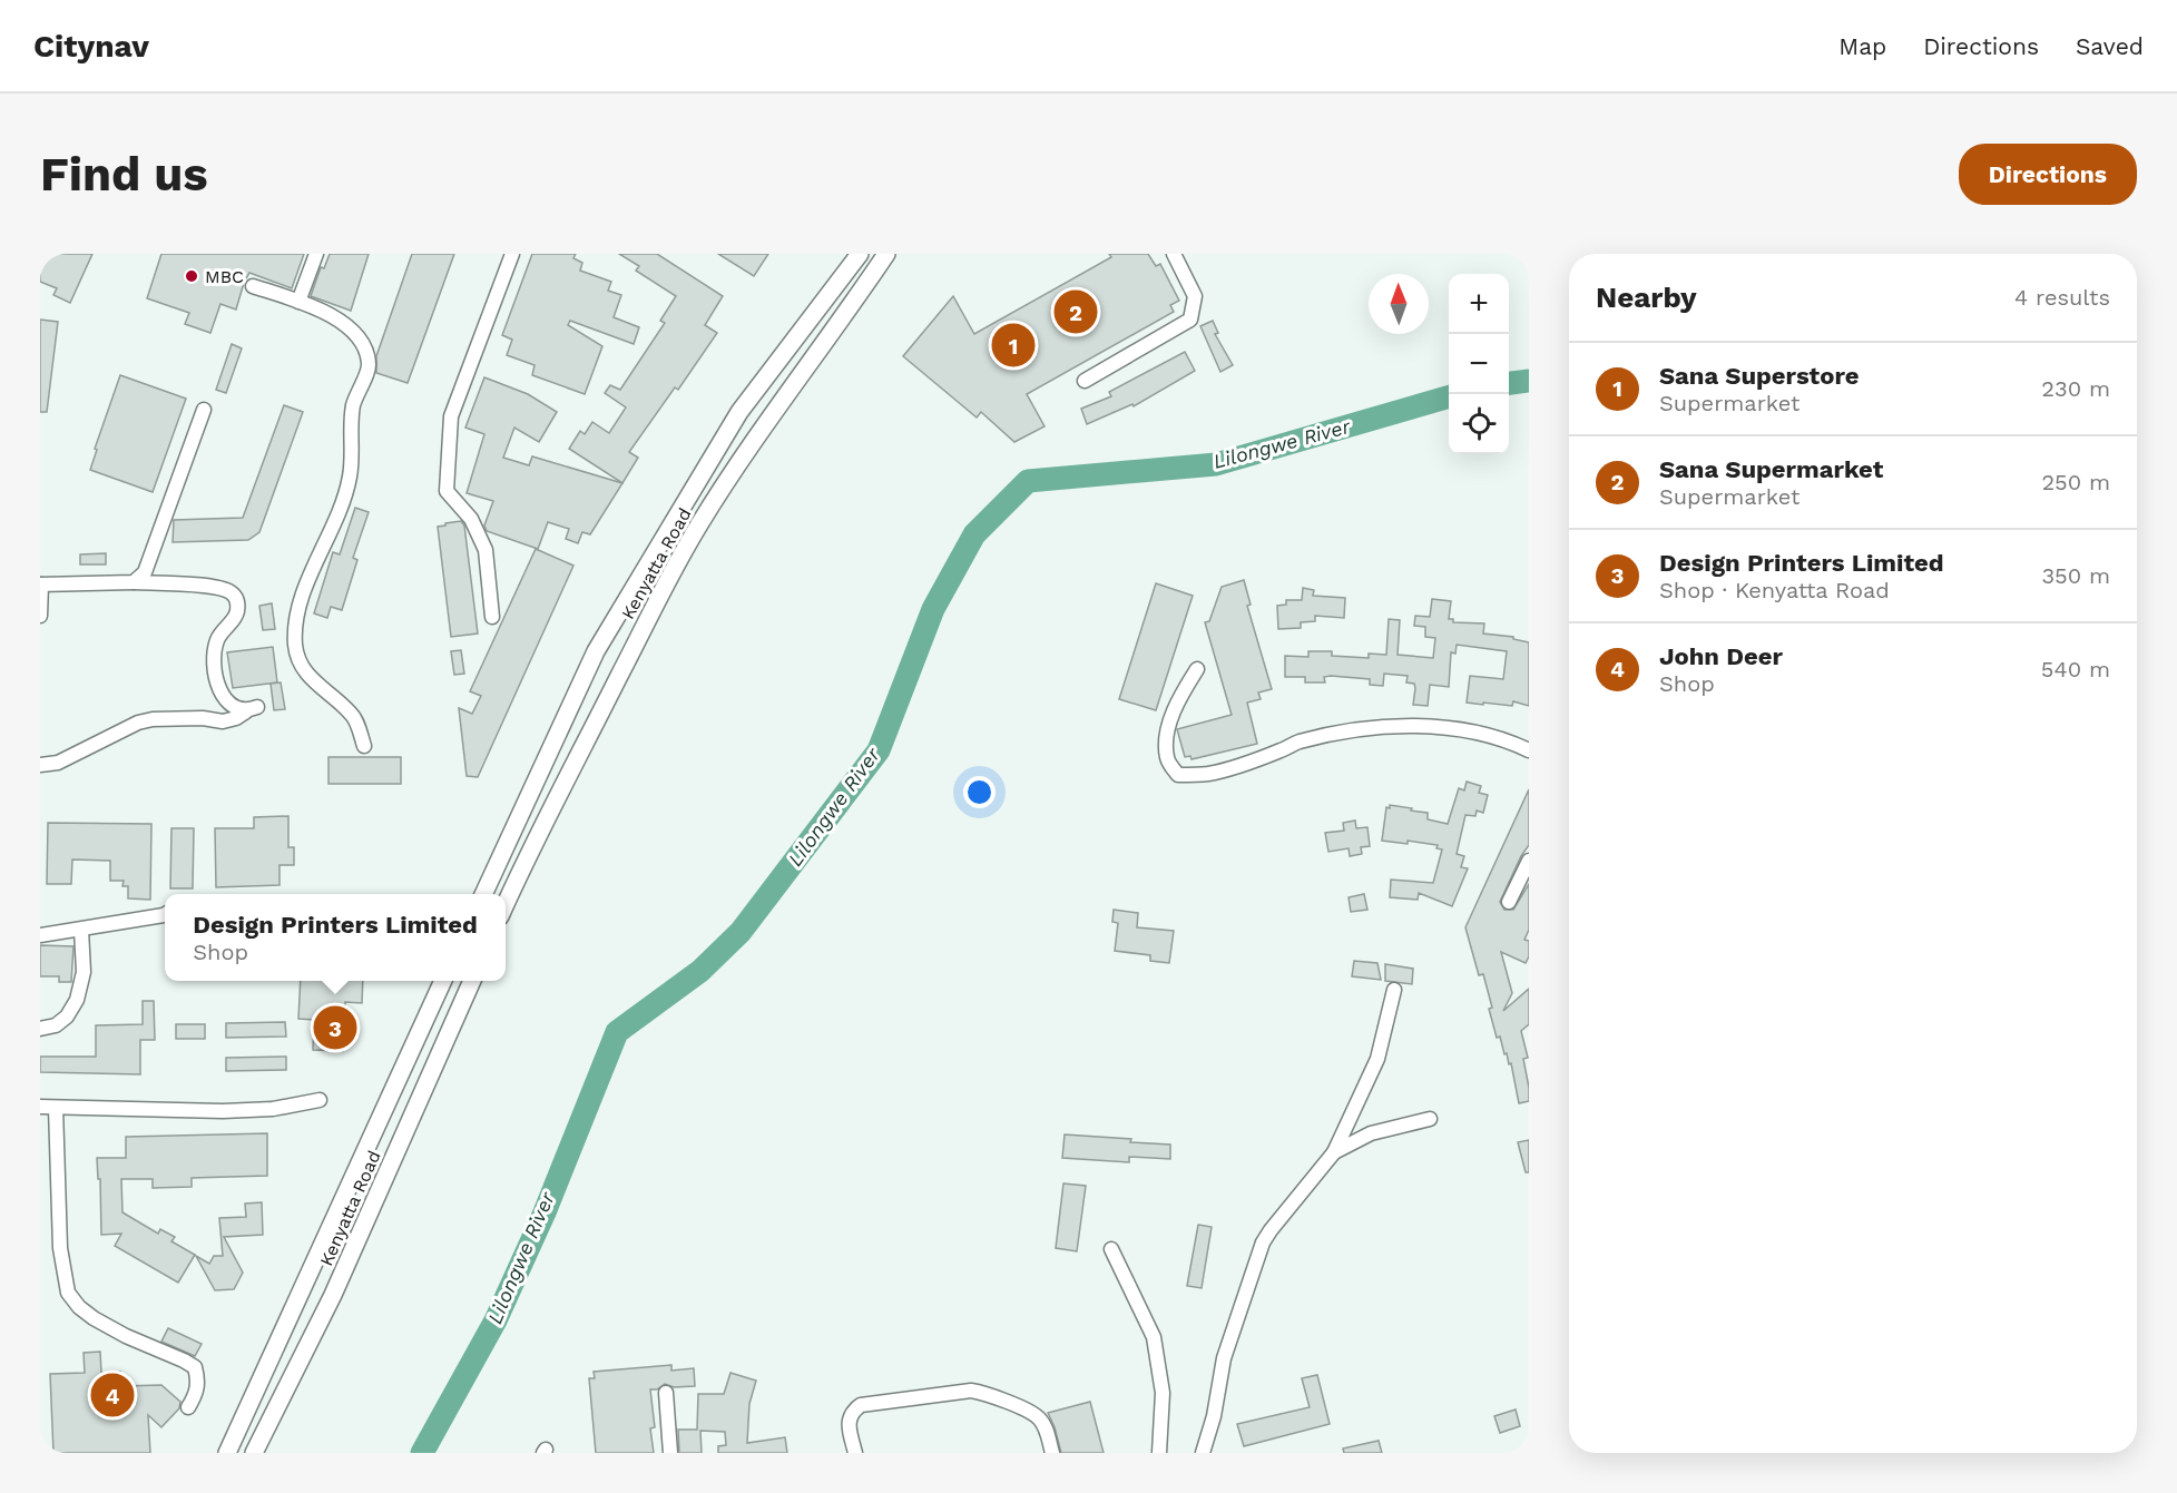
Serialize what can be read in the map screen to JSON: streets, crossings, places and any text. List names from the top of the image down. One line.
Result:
{"streets":{"main road":["Kenyatta Road"]},"water":["Lilongwe River"],"places":["MBC"],"north":"top","page":{"header":"Citynav","nav":["Map","Directions","Saved"],"buttons":"Directions","title":"Find us","heading":["Nearby","4 results"],"map_buttons":["+","−"],"pins":["2","1","3","4"],"list":[{"mark":"1","name":"Sana Superstore","note":"Supermarket","value":"230 m"},{"mark":"2","name":"Sana Supermarket","note":"Supermarket","value":"250 m"},{"mark":"3","name":"Design Printers Limited","note":"Shop · Kenyatta Road","value":"350 m"},{"mark":"4","name":"John Deer","note":"Shop","value":"540 m"}],"popup":["Design Printers Limited","Shop"]}}
